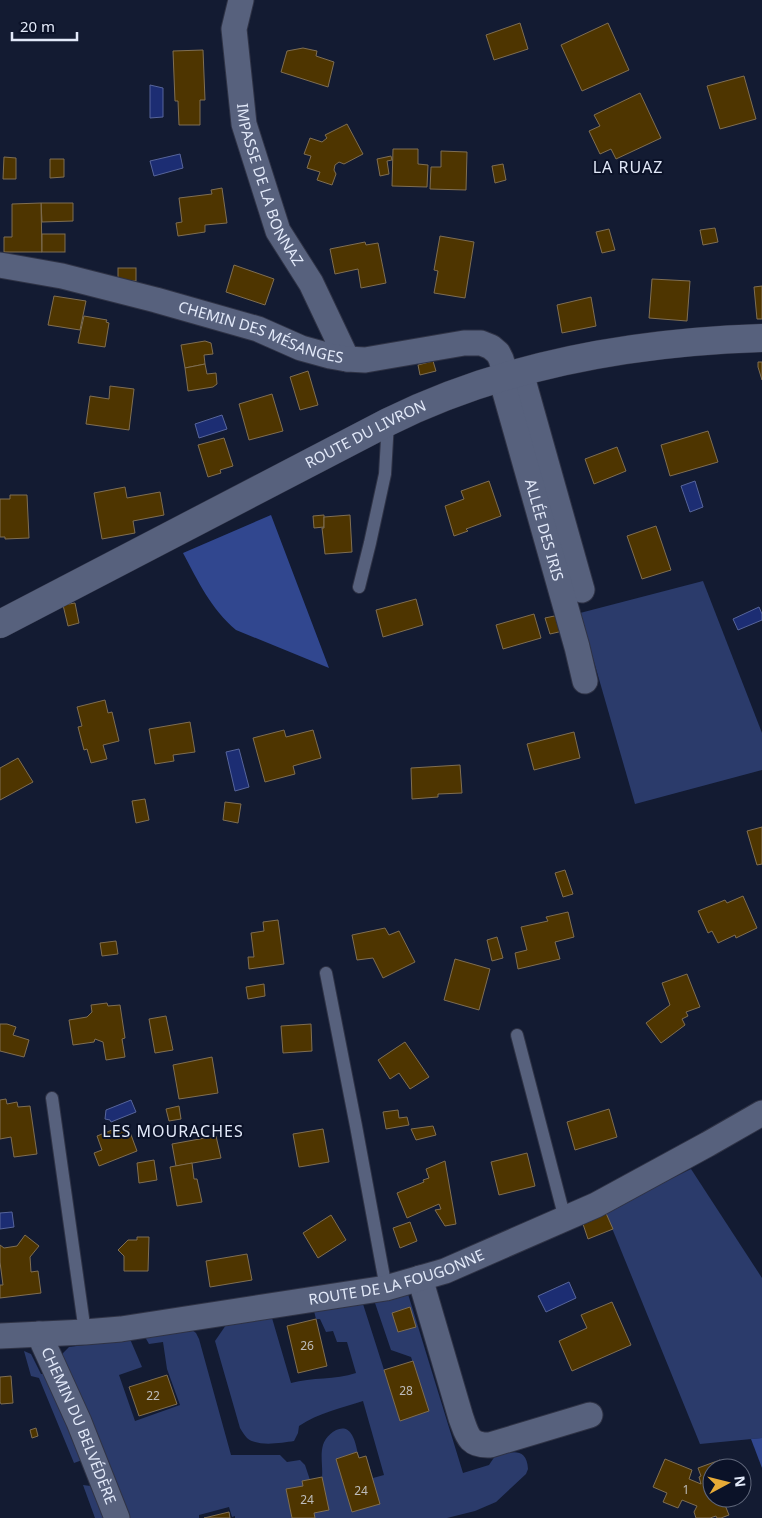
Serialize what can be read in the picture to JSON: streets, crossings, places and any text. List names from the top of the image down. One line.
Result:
{"streets":{"street":["IMPASSE DE LA BONNAZ","CHEMIN DES MÉSANGES","ROUTE DU LIVRON","ALLÉE DES IRIS","ROUTE DE LA FOUGONNE","CHEMIN DU BELVÉDÈRE"]},"crossings":[["IMPASSE DE LA BONNAZ","CHEMIN DES MÉSANGES"],["CHEMIN DES MÉSANGES","ROUTE DU LIVRON"],["CHEMIN DES MÉSANGES","ALLÉE DES IRIS"],["ROUTE DU LIVRON","ALLÉE DES IRIS"],["ROUTE DE LA FOUGONNE","CHEMIN DU BELVÉDÈRE"]],"districts":["LA RUAZ","LES MOURACHES"],"house_numbers":["26","28","22","1","24","24"],"scale_bar":"20 m","north":"right"}
